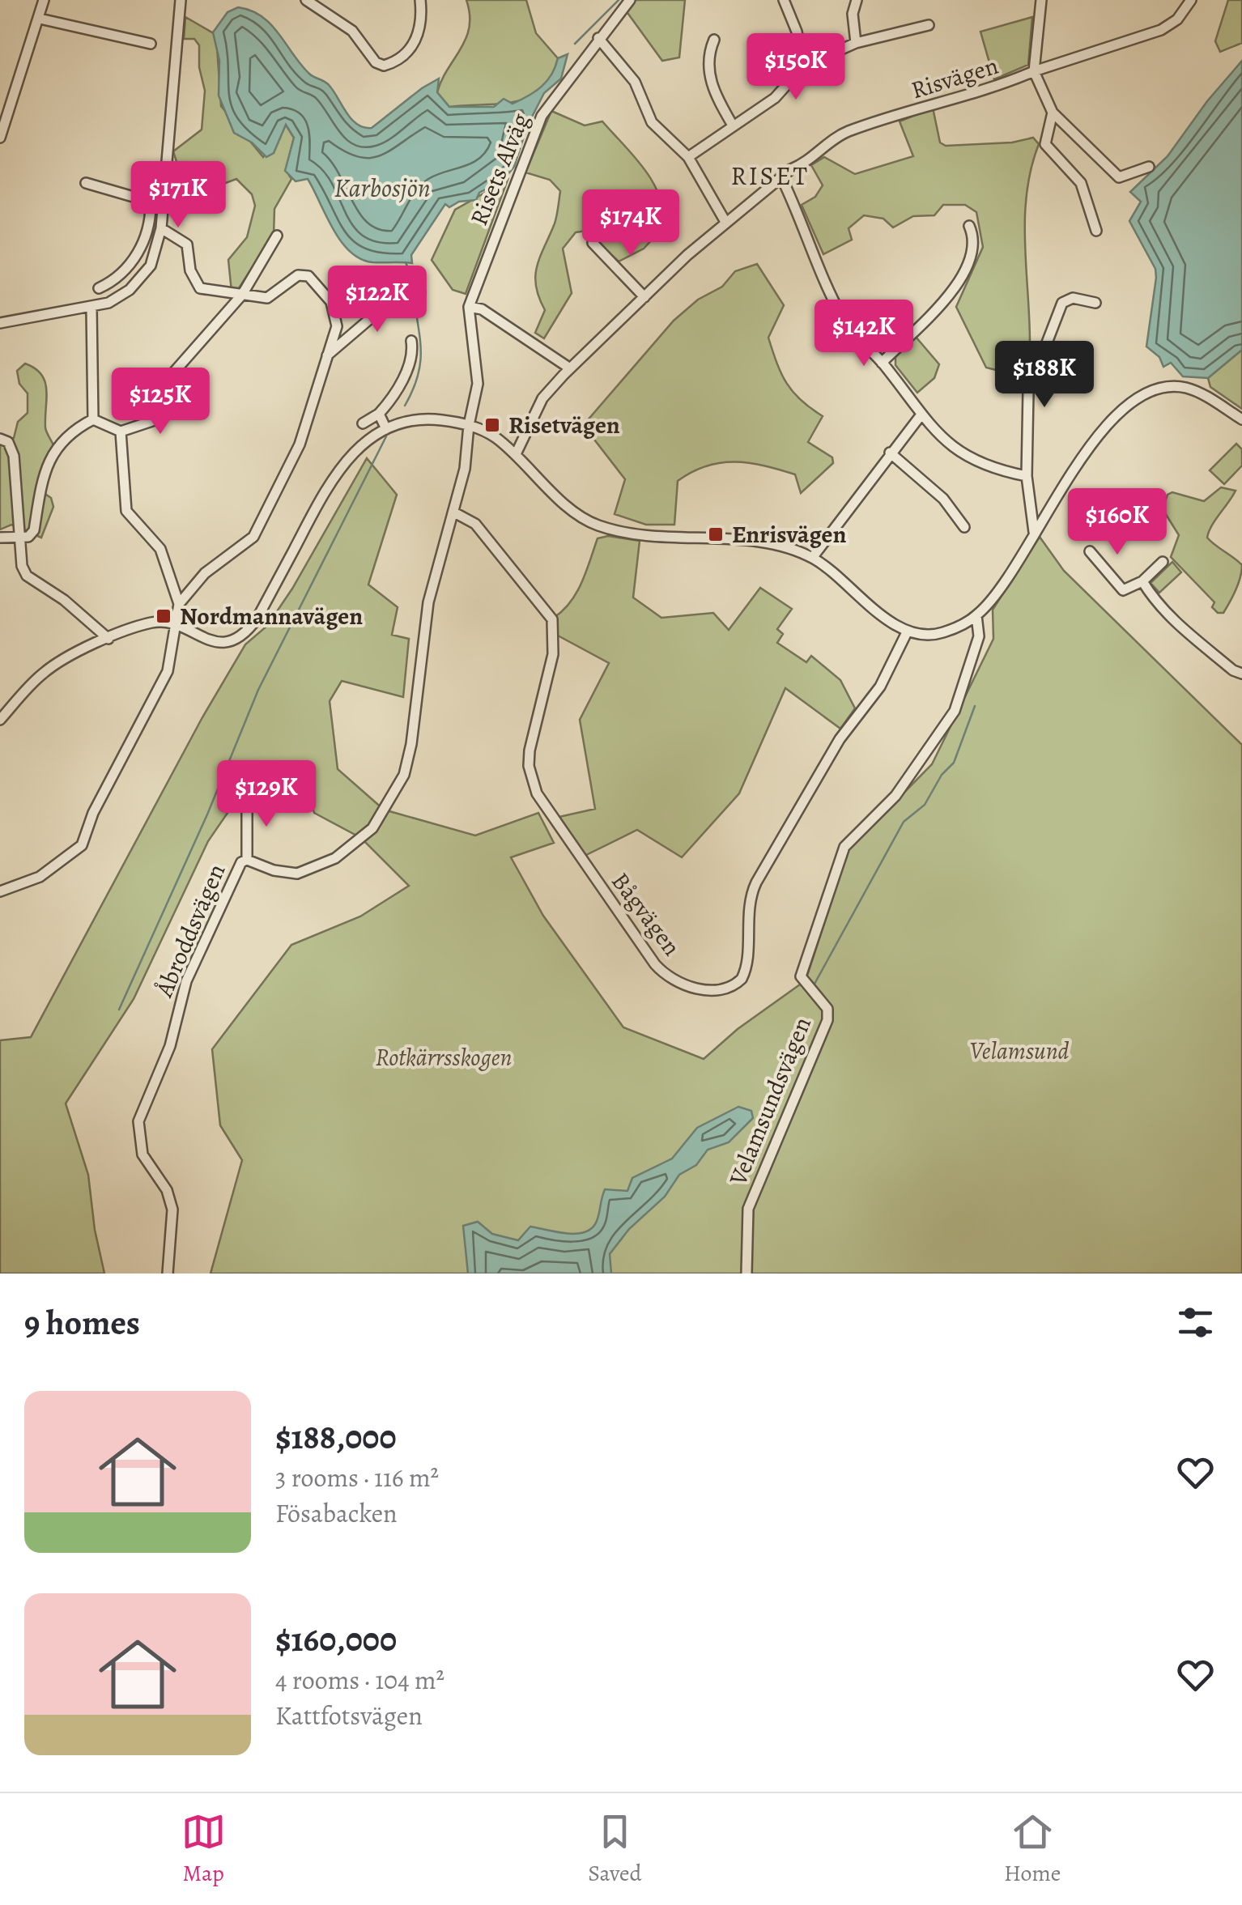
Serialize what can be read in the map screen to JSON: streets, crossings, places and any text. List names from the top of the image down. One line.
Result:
{"streets":{"street":["Risvägen","Risets Alväg","Bågvägen","Åbroddsvägen","Velamsundsvägen"]},"crossings":[["Risets Alväg","Åbroddsvägen"],["Bågvägen","Åbroddsvägen"]],"districts":["RISET"],"water":["Karbosjön"],"parks":["Velamsund","Rotkärrsskogen"],"places":{"transit":["Risetvägen","Enrisvägen","Nordmannavägen"]},"page":{"price":["$150K","$171K","$174K","$122K","$142K","$188K","$125K","$160K","$129K"],"heading":"9 homes","list":[{"name":"$188,000","note":"3 rooms · 116 m² · Fösabacken"},{"name":"$160,000","note":"4 rooms · 104 m² · Kattfotsvägen"}],"tabs":["Map","Saved","Home"]}}
